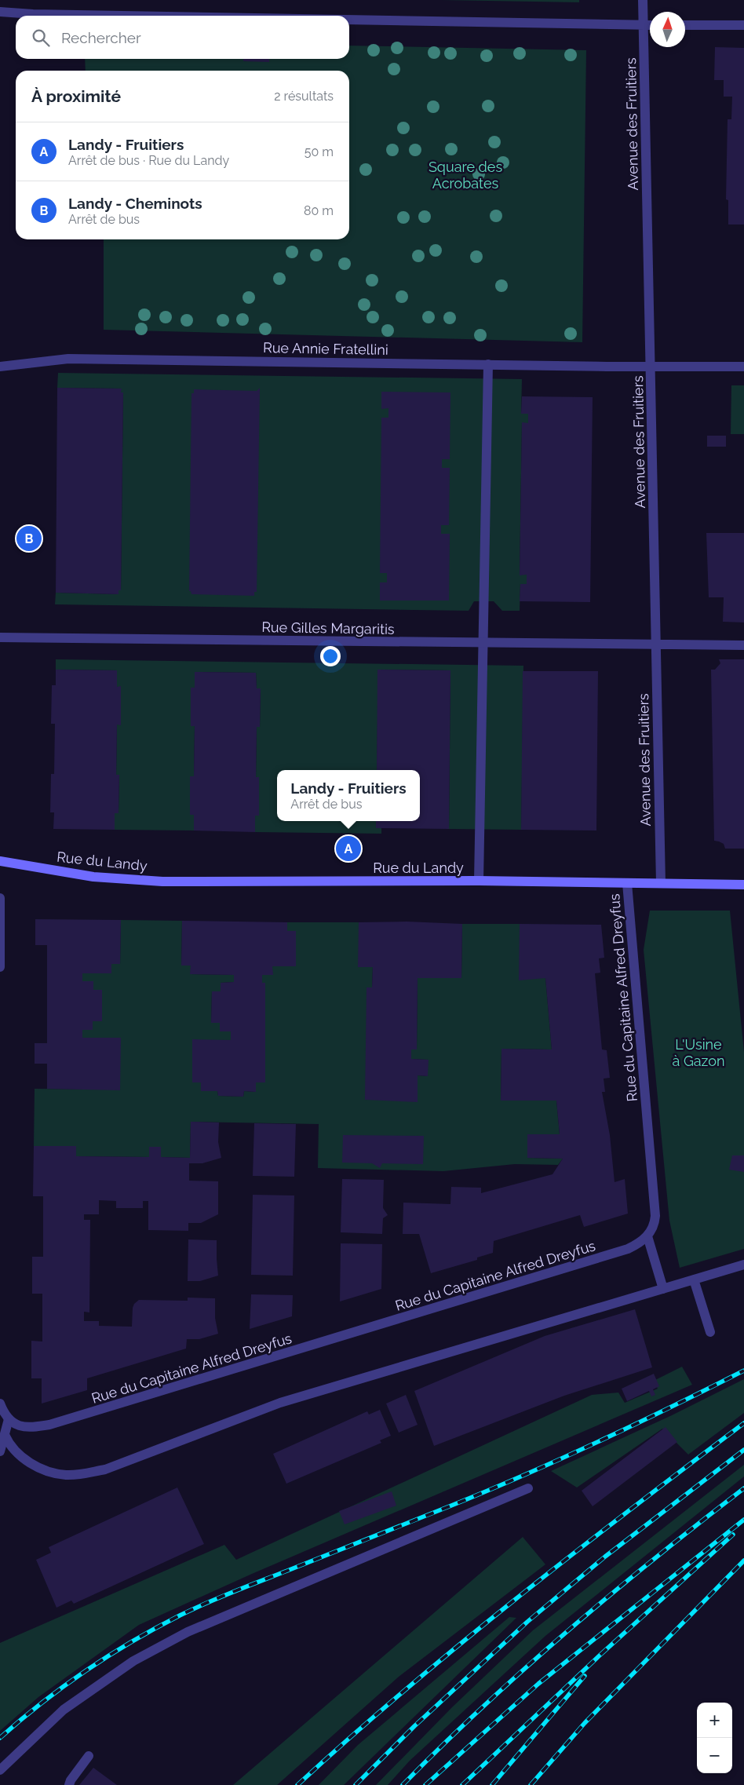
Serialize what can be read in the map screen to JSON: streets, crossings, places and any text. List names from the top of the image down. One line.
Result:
{"streets":{"main road":["Rue du Landy"],"street":["Avenue des Fruitiers","Rue Annie Fratellini","Rue Gilles Margaritis","Rue du Capitaine Alfred Dreyfus"]},"crossings":[["Avenue des Fruitiers","Rue Annie Fratellini"],["Avenue des Fruitiers","Rue Gilles Margaritis"],["Avenue des Fruitiers","Rue du Landy"],["Rue du Landy","Rue du Capitaine Alfred Dreyfus"]],"parks":["Square des Acrobates","L'Usine à Gazon"],"north":"top","page":{"search":"Rechercher","heading":["À proximité","2 résultats"],"list":[{"mark":"A","name":"Landy - Fruitiers","note":"Arrêt de bus · Rue du Landy","value":"50 m"},{"mark":"B","name":"Landy - Cheminots","note":"Arrêt de bus","value":"80 m"}],"pins":["B","A"],"popup":["Landy - Fruitiers","Arrêt de bus"],"map_buttons":["+","−"]}}
